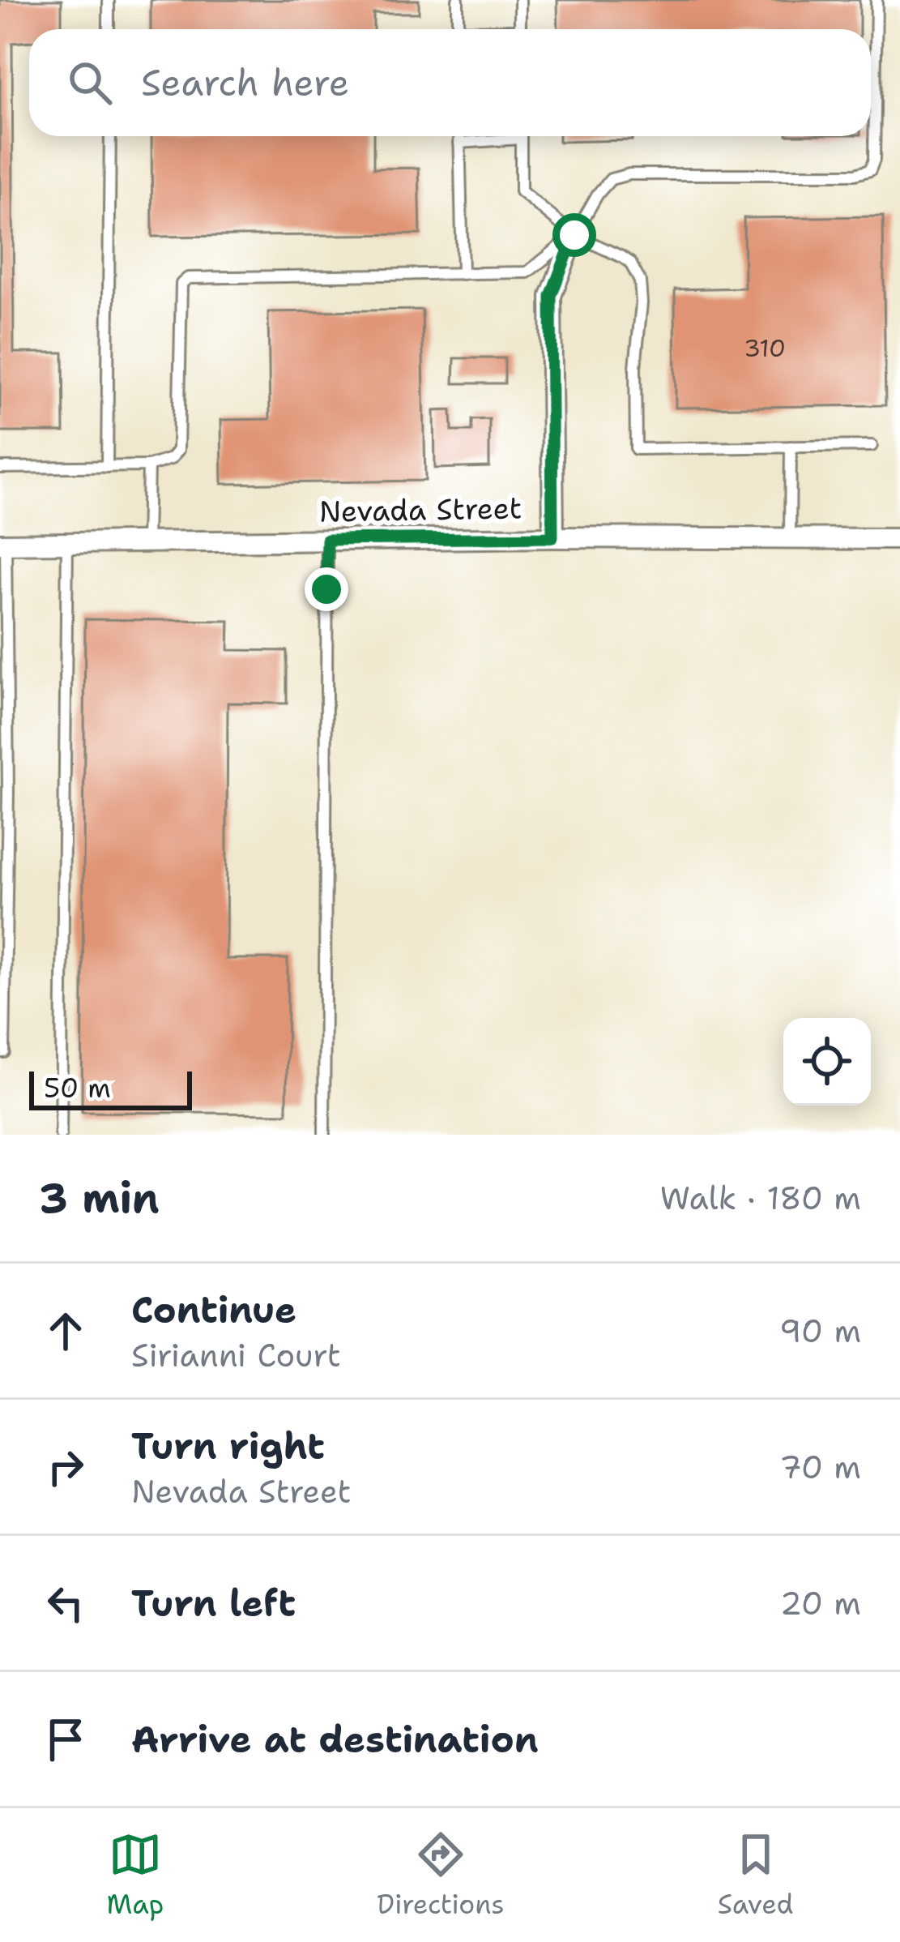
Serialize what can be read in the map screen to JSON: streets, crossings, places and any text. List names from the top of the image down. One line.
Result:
{"streets":{"street":["Nevada Street"]},"house_numbers":["310"],"scale_bar":"50 m","page":{"search":"Search here","scale":"50 m","heading":["3 min","Walk · 180 m"],"list":[["Continue","Sirianni Court","90 m"],["Turn right","Nevada Street","70 m"],["Turn left","20 m"],"Arrive at destination"],"nav":["Map","Directions","Saved"]}}
